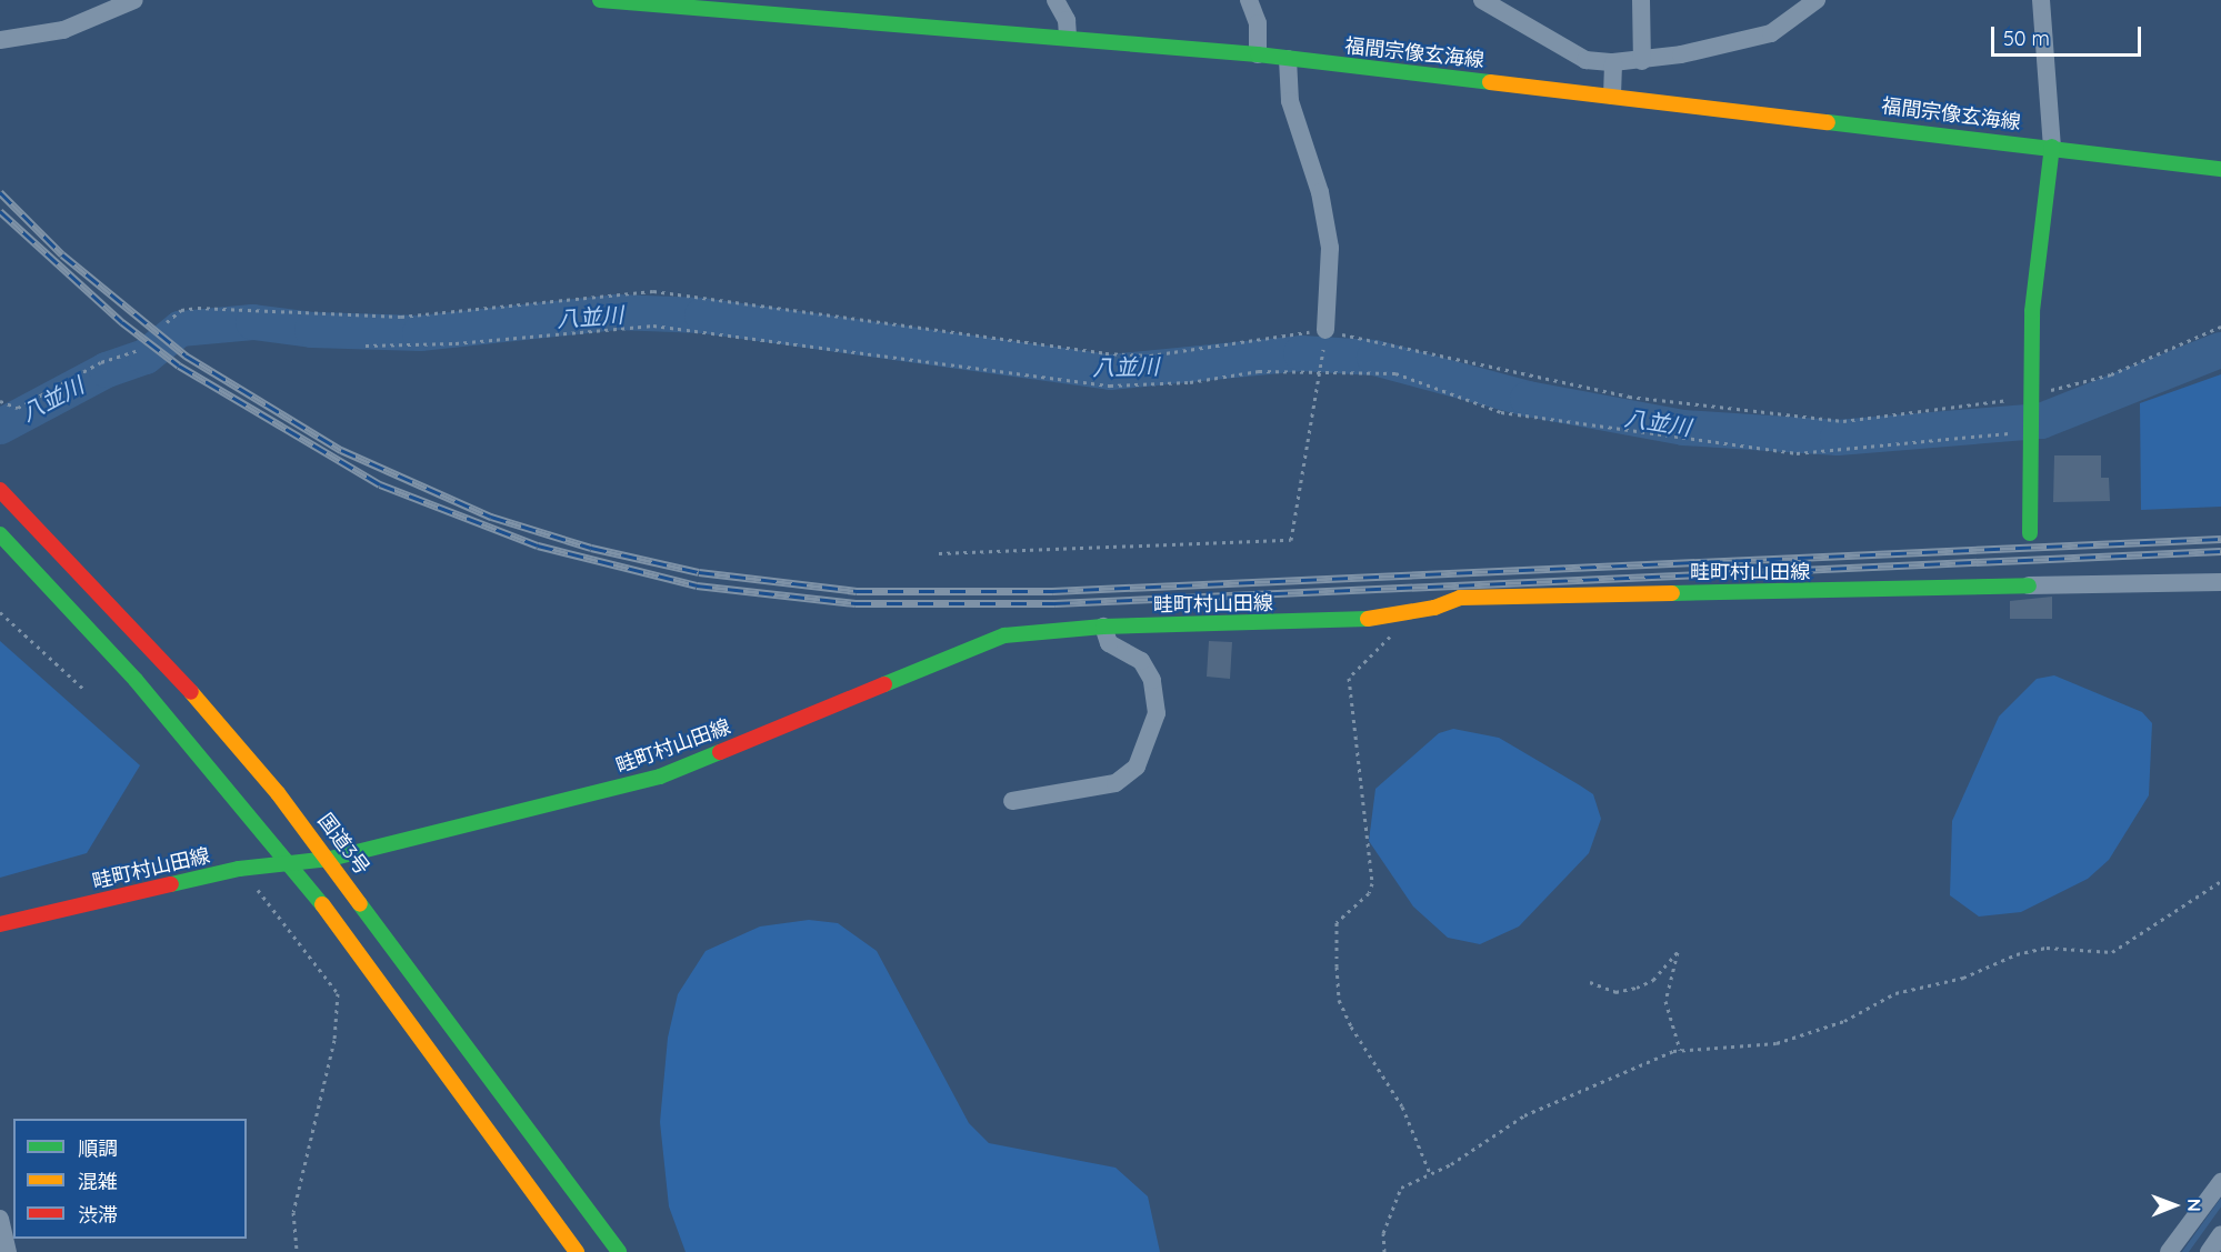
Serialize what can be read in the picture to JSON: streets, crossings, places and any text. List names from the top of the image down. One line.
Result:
{"streets":{"main road":["福間宗像玄海線","畦町村山田線","国道3号"]},"crossings":[["畦町村山田線","国道3号"]],"water":["八並川"],"legend":["順調","混雑","渋滞"],"scale_bar":"50 m","north":"right"}
